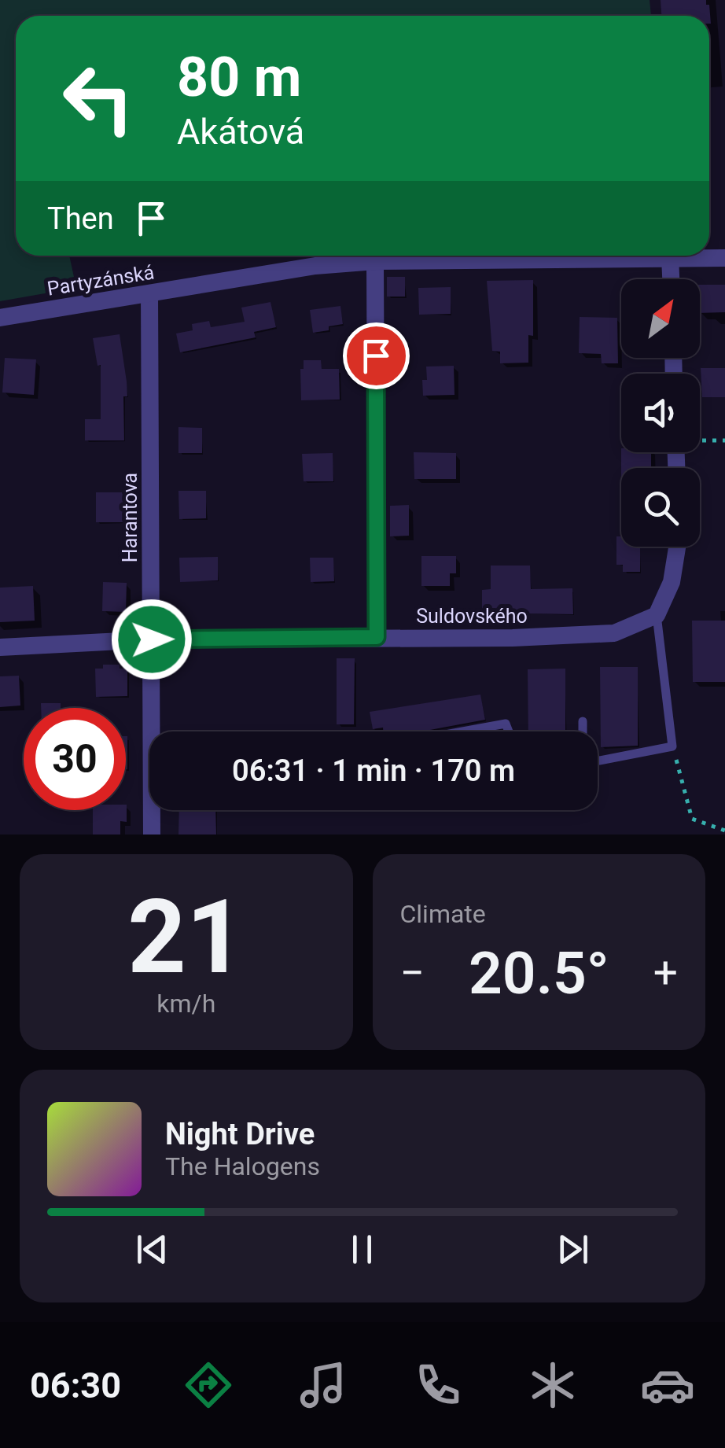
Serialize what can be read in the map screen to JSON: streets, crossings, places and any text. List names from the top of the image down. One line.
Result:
{"streets":{"street":["Partyzánská","Harantova","Suldovského"]},"crossings":[["Partyzánská","Harantova"],["Harantova","Suldovského"]],"north":"top right","page":{"turn":["80 m","Akátová"],"then":"Then","limit":"30","trip":"06:31 · 1 min · 170 m","tile":[["21","km/h"],"Climate"],"heat":["−","20.5°","+"],"song":["Night Drive","The Halogens"],"tabs":"06:30"}}
